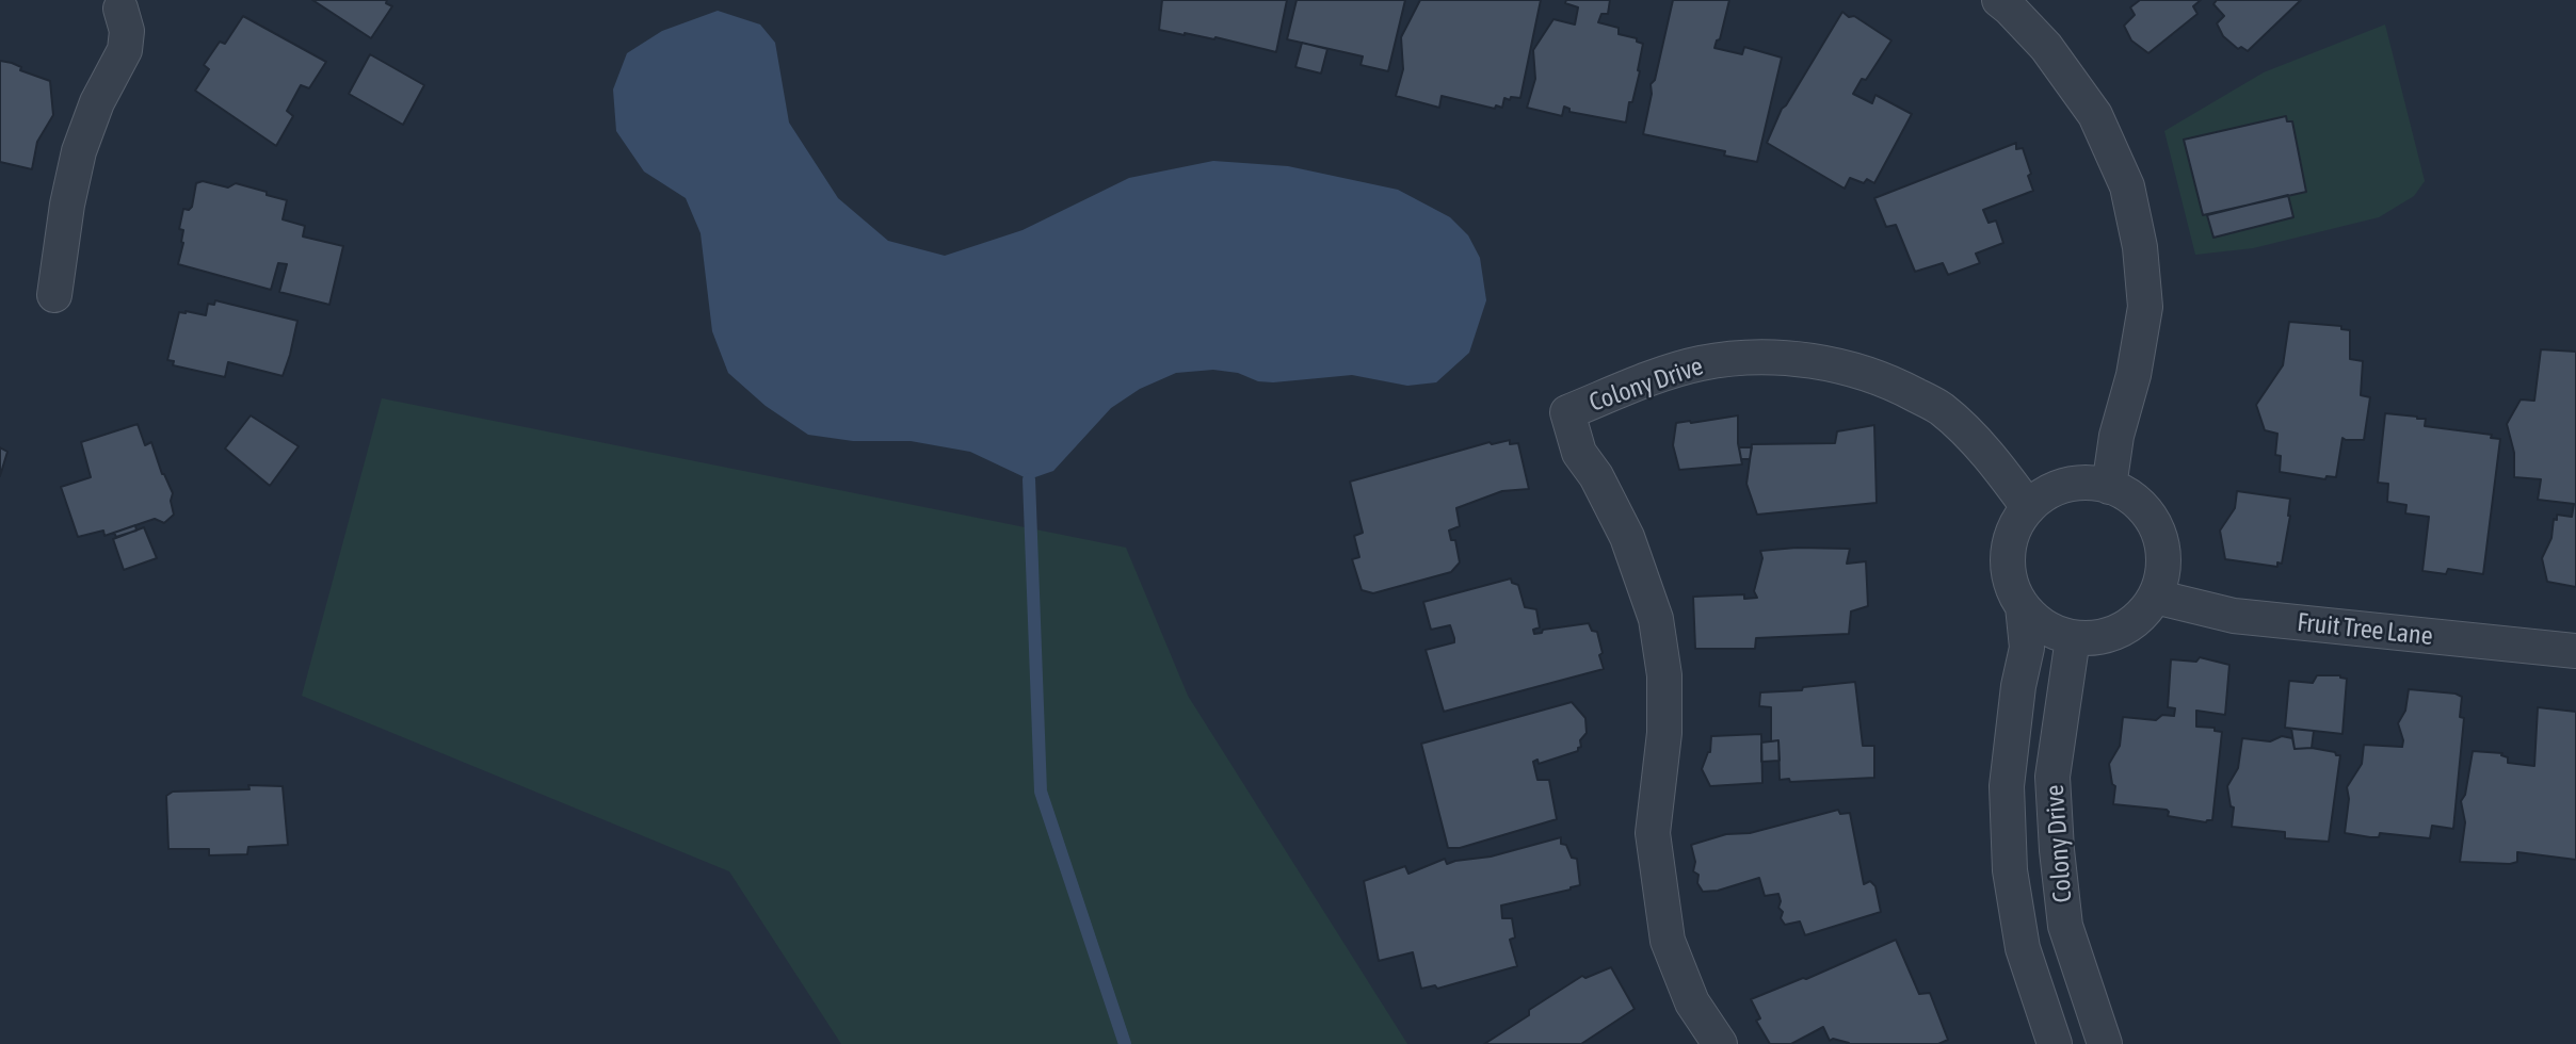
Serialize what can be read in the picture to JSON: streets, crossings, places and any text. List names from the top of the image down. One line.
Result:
{"streets":{"street":["Colony Drive","Fruit Tree Lane"]},"crossings":[["Colony Drive","Fruit Tree Lane"]]}
